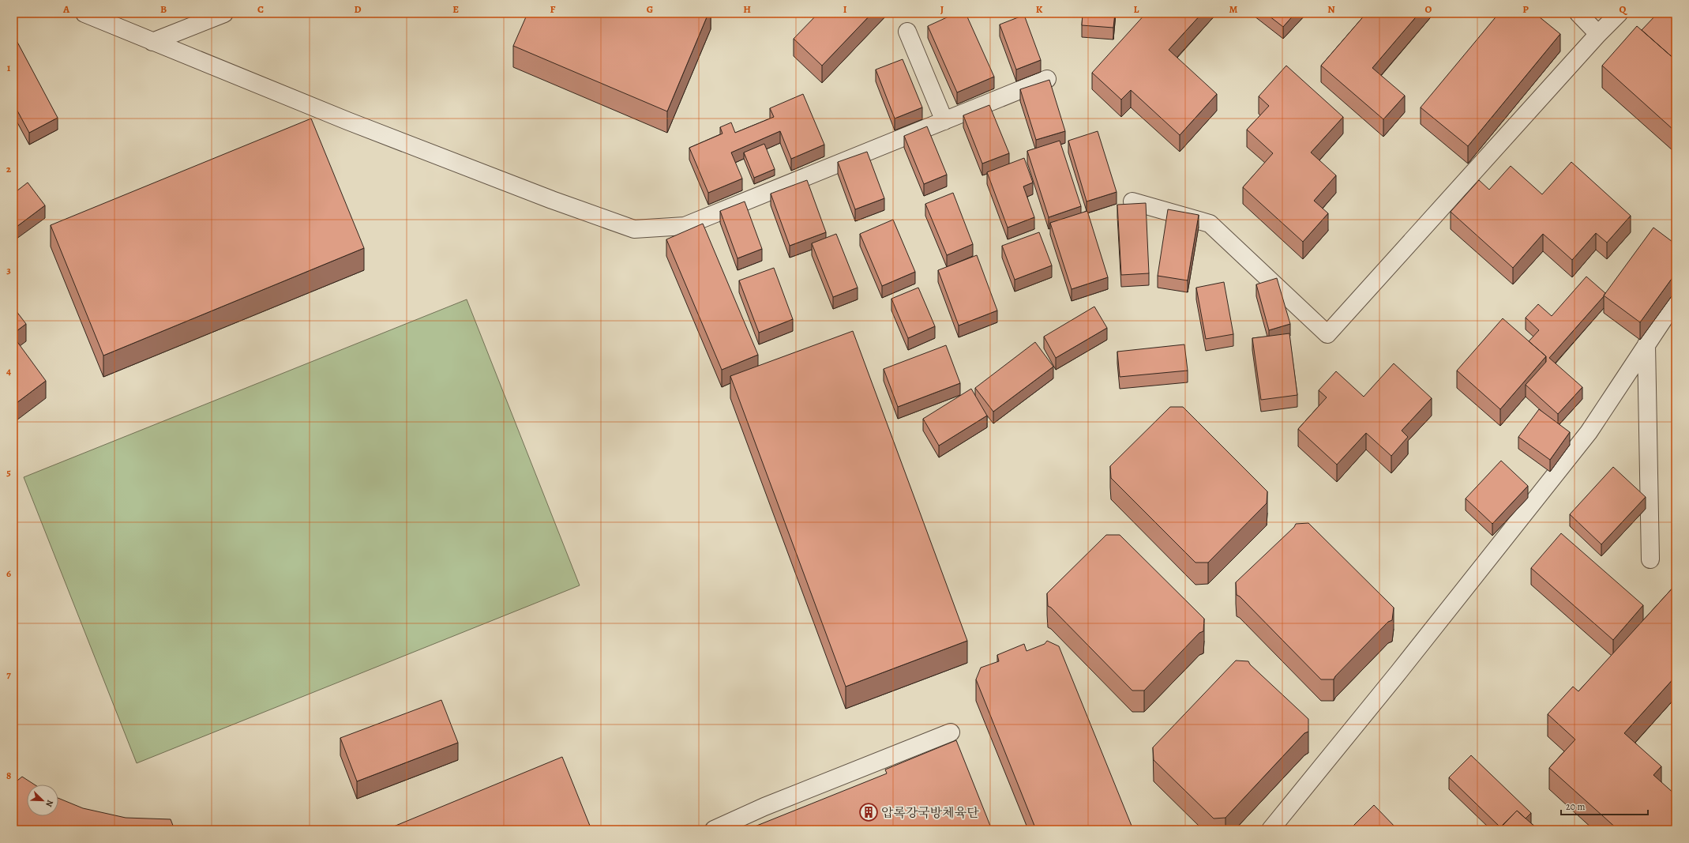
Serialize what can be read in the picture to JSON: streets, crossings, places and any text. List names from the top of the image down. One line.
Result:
{"places":{"building":["압록강국방체육단"]},"scale_bar":"20 m","north":"bottom right","grid":{"columns":["A","B","C","D","E","F","G","H","I","J","K","L","M","N","O","P","Q"],"rows":["1","2","3","4","5","6","7","8"]}}
